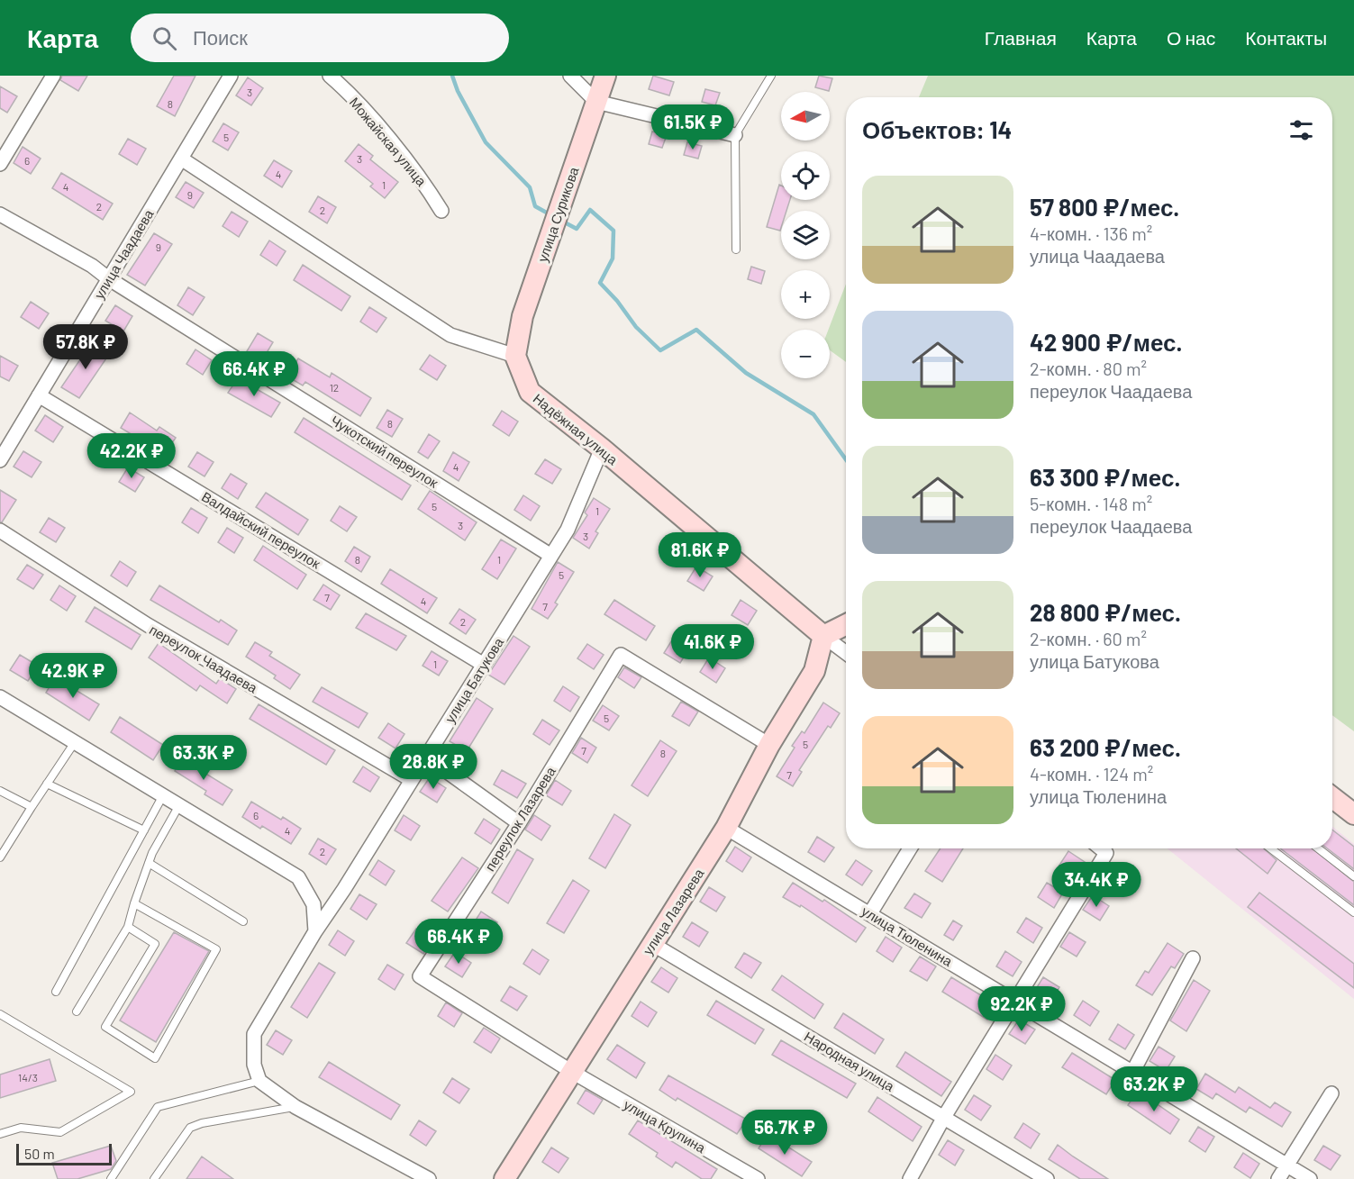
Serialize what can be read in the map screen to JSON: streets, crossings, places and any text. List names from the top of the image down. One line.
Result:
{"streets":{"main road":["улица Сурикова","Надёжная улица","улица Лазарева"],"street":["Можайская улица","улица Чаадаева","Чукотский переулок","Валдайский переулок","переулок Чаадаева","улица Батукова","переулок Лазарева","улица Тюленина","Народная улица","улица Крупина"]},"crossings":[["улица Сурикова","Надёжная улица"],["улица Чаадаева","Чукотский переулок"],["улица Чаадаева","Валдайский переулок"],["Надёжная улица","улица Батукова"],["Надёжная улица","улица Лазарева"],["Чукотский переулок","улица Батукова"],["Валдайский переулок","улица Батукова"],["переулок Чаадаева","улица Батукова"],["переулок Лазарева","улица Лазарева"],["переулок Лазарева","улица Крупина"],["улица Лазарева","улица Тюленина"],["улица Лазарева","Народная улица"],["улица Лазарева","улица Крупина"]],"house_numbers":["3","8","5","3","6","4","1","4","9","2","2","9","12","8","4","5","1","3","3","8","1","5","7","4","7","2","1","5","5","7","8","7","6","4","2","14/3"],"scale_bar":"50 m","north":"left","page":{"header":"Карта","search":"Поиск","nav":["Главная","Карта","О нас","Контакты"],"map_buttons":["+","−"],"heading":"Объектов: 14","price":["61.5K ₽","57.8K ₽","66.4K ₽","42.2K ₽","81.6K ₽","41.6K ₽","42.9K ₽","63.3K ₽","28.8K ₽","34.4K ₽","66.4K ₽","92.2K ₽","63.2K ₽","56.7K ₽"],"list":[{"name":"57 800 ₽/мес.","note":"4-комн. · 136 m² · улица Чаадаева"},{"name":"42 900 ₽/мес.","note":"2-комн. · 80 m² · переулок Чаадаева"},{"name":"63 300 ₽/мес.","note":"5-комн. · 148 m² · переулок Чаадаева"},{"name":"28 800 ₽/мес.","note":"2-комн. · 60 m² · улица Батукова"},{"name":"63 200 ₽/мес.","note":"4-комн. · 124 m² · улица Тюленина"}],"scale":"50 m"}}
